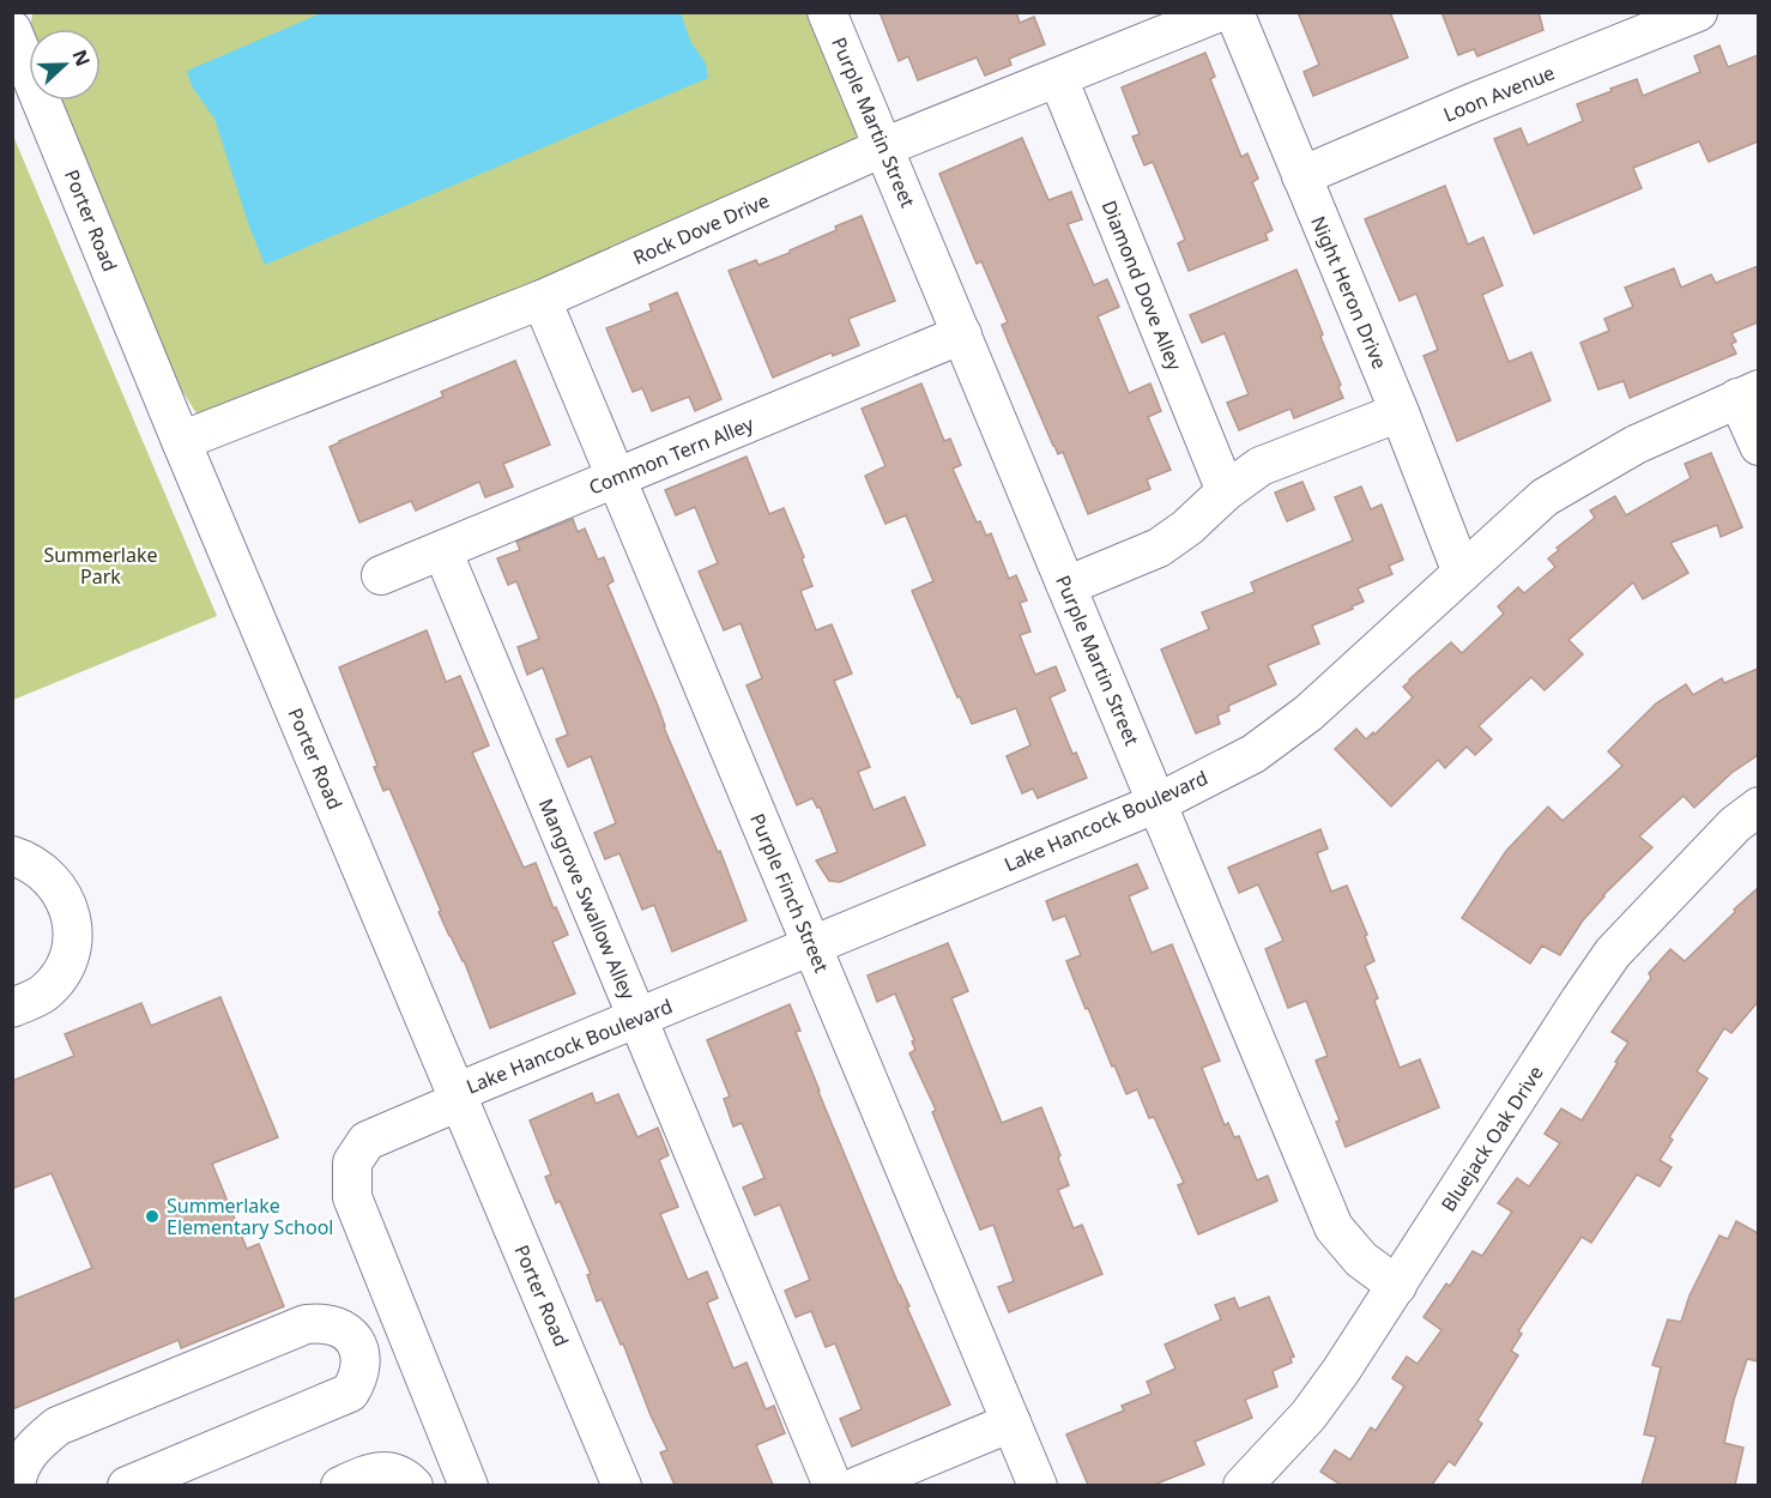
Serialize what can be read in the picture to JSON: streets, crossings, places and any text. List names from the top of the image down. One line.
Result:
{"streets":{"street":["Loon Avenue","Purple Martin Street","Porter Road","Rock Dove Drive","Diamond Dove Alley","Night Heron Drive","Common Tern Alley","Lake Hancock Boulevard","Purple Finch Street","Mangrove Swallow Alley","Bluejack Oak Drive"]},"crossings":[["Loon Avenue","Night Heron Drive"],["Purple Martin Street","Rock Dove Drive"],["Purple Martin Street","Common Tern Alley"],["Purple Martin Street","Lake Hancock Boulevard"],["Purple Martin Street","Bluejack Oak Drive"],["Porter Road","Rock Dove Drive"],["Porter Road","Lake Hancock Boulevard"],["Rock Dove Drive","Diamond Dove Alley"],["Rock Dove Drive","Purple Finch Street"],["Night Heron Drive","Lake Hancock Boulevard"],["Common Tern Alley","Purple Finch Street"],["Common Tern Alley","Mangrove Swallow Alley"],["Lake Hancock Boulevard","Purple Finch Street"],["Lake Hancock Boulevard","Mangrove Swallow Alley"]],"parks":["Summerlake Park"],"places":["Summerlake Elementary School"],"north":"right"}
